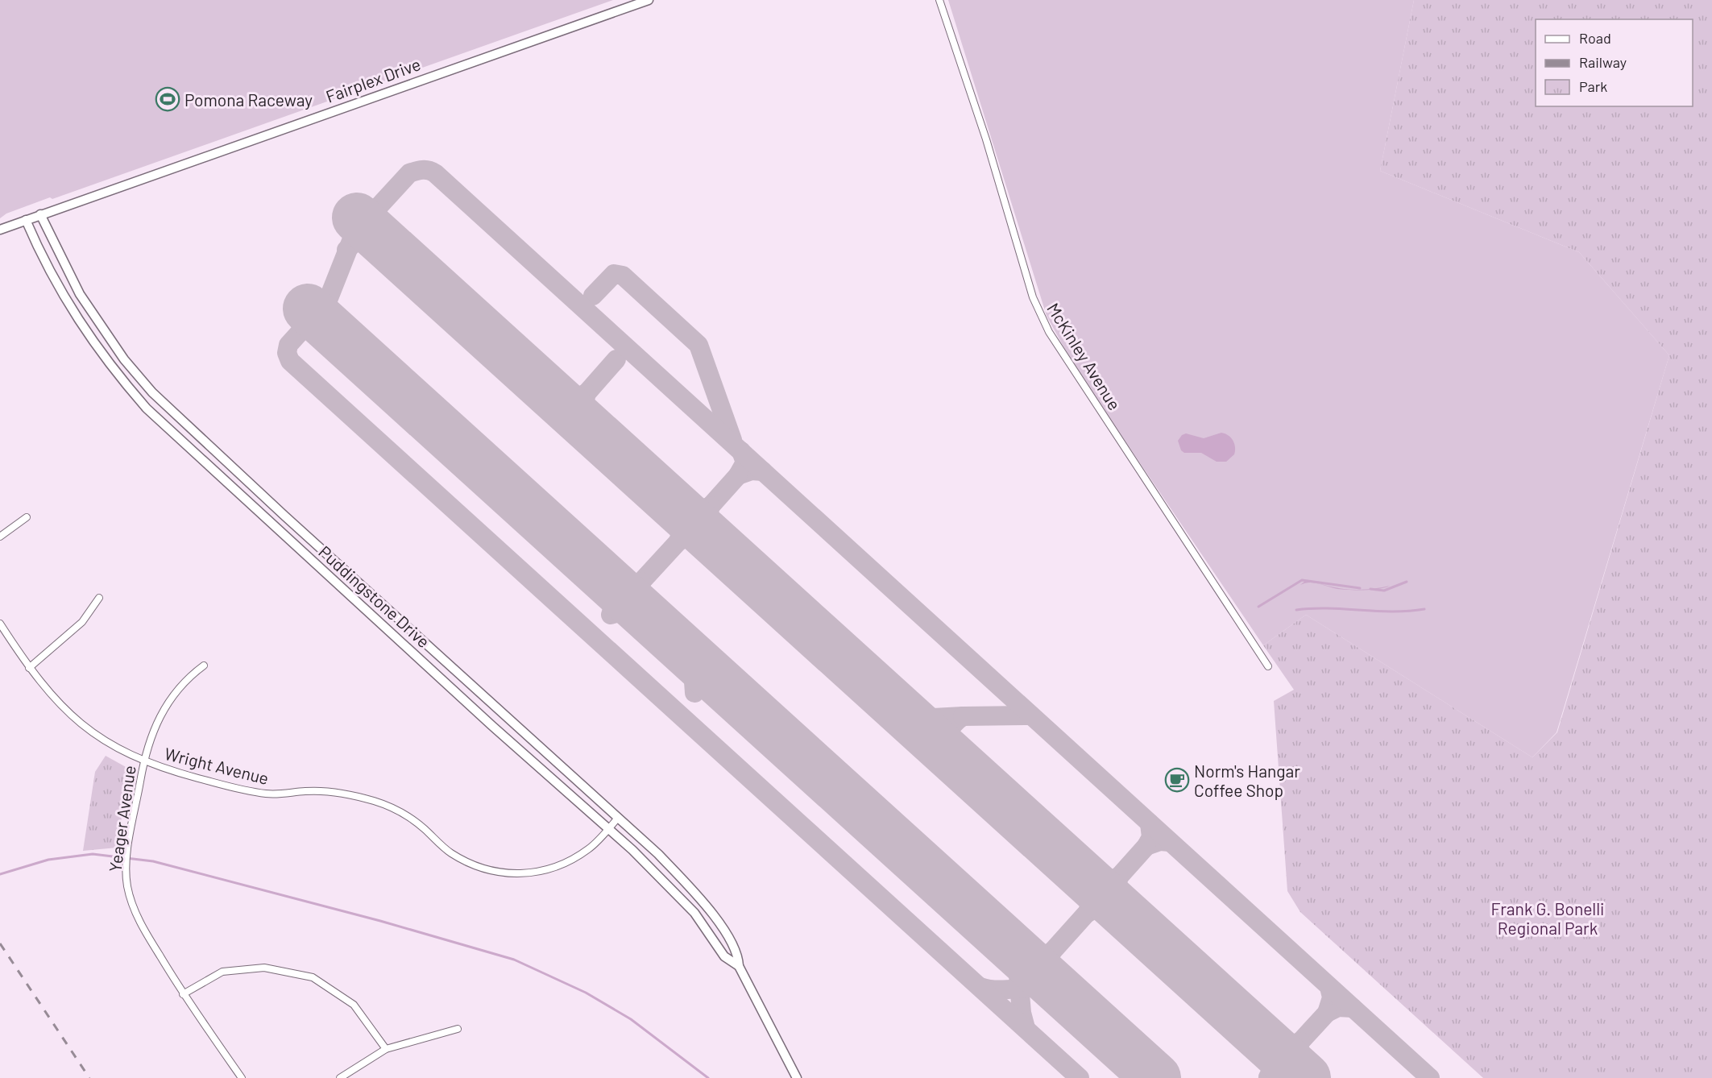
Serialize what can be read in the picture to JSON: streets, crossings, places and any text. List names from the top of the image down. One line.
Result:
{"streets":{"street":["Fairplex Drive","McKinley Avenue","Puddingstone Drive","Wright Avenue","Yeager Avenue"]},"crossings":[["Fairplex Drive","Puddingstone Drive"],["Puddingstone Drive","Wright Avenue"],["Wright Avenue","Yeager Avenue"]],"parks":["Frank G. Bonelli Regional Park"],"places":{"sports":["Pomona Raceway"],"cafe":["Norm's Hangar Coffee Shop"]},"legend":["Road","Railway","Park"]}
